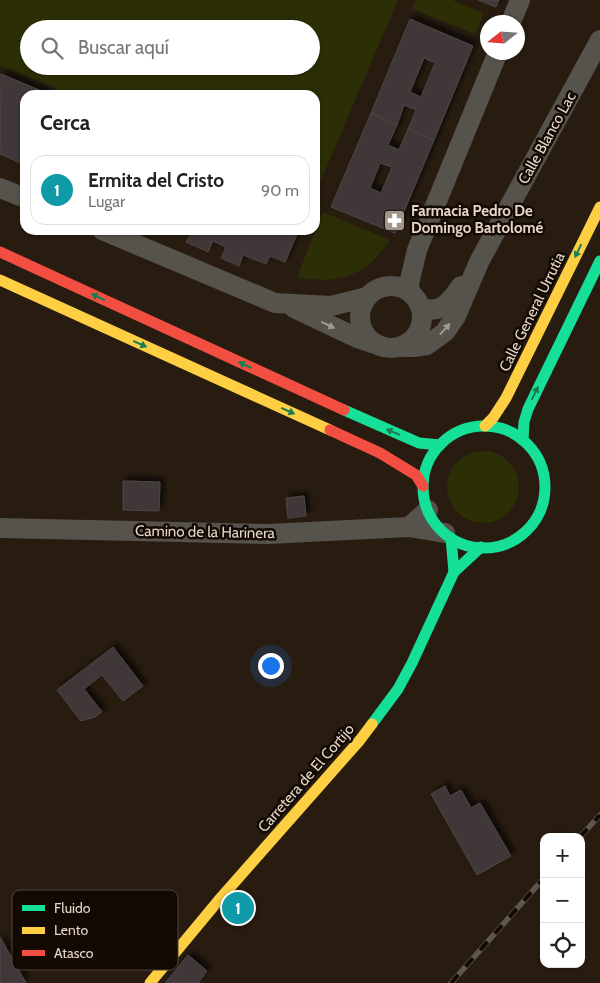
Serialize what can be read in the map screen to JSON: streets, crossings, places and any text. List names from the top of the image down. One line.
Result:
{"streets":{"main road":["Calle General Urrutia","Carretera de El Cortijo"],"street":["Calle Blanco Lac","Camino de la Harinera"]},"crossings":[["Calle General Urrutia","Camino de la Harinera"],["Calle General Urrutia","Carretera de El Cortijo"],["Camino de la Harinera","Carretera de El Cortijo"]],"places":{"pharmacy":["Farmacia Pedro De Domingo Bartolomé"]},"legend":["Fluido","Lento","Atasco"],"north":"left","page":{"search":"Buscar aquí","heading":"Cerca","list":[{"mark":"1","name":"Ermita del Cristo","note":"Lugar","value":"90 m"}],"map_buttons":["+","−"],"pins":"1"}}
